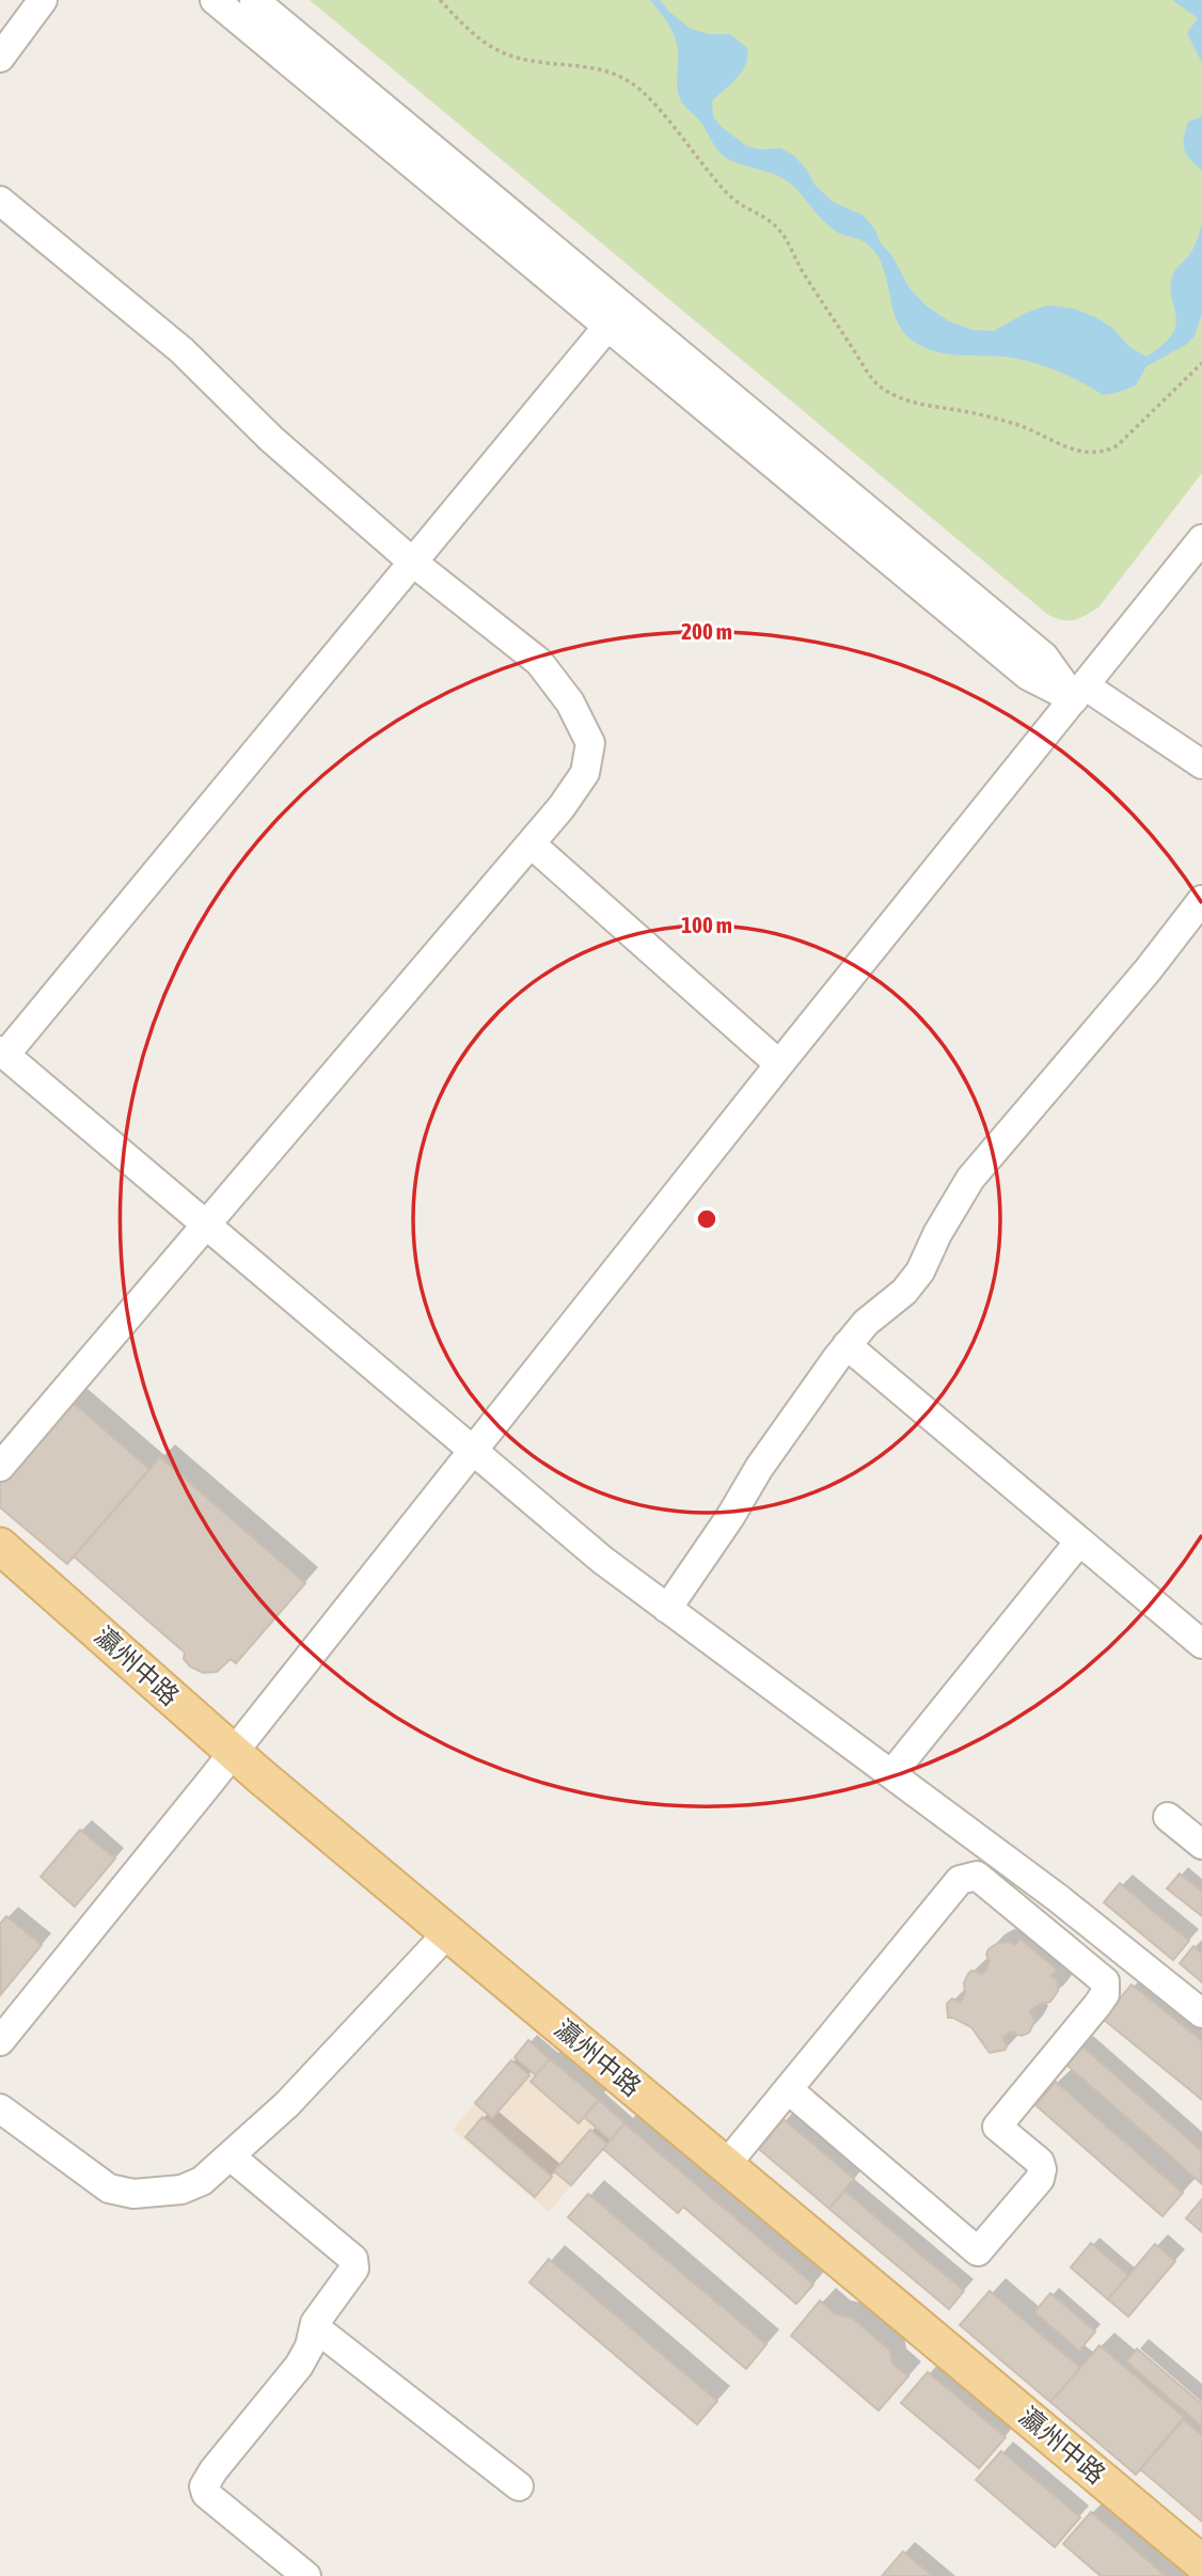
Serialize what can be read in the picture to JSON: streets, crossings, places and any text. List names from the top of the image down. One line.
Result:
{"streets":{"main road":["瀛州中路"]},"rings":["200 m","100 m"]}
